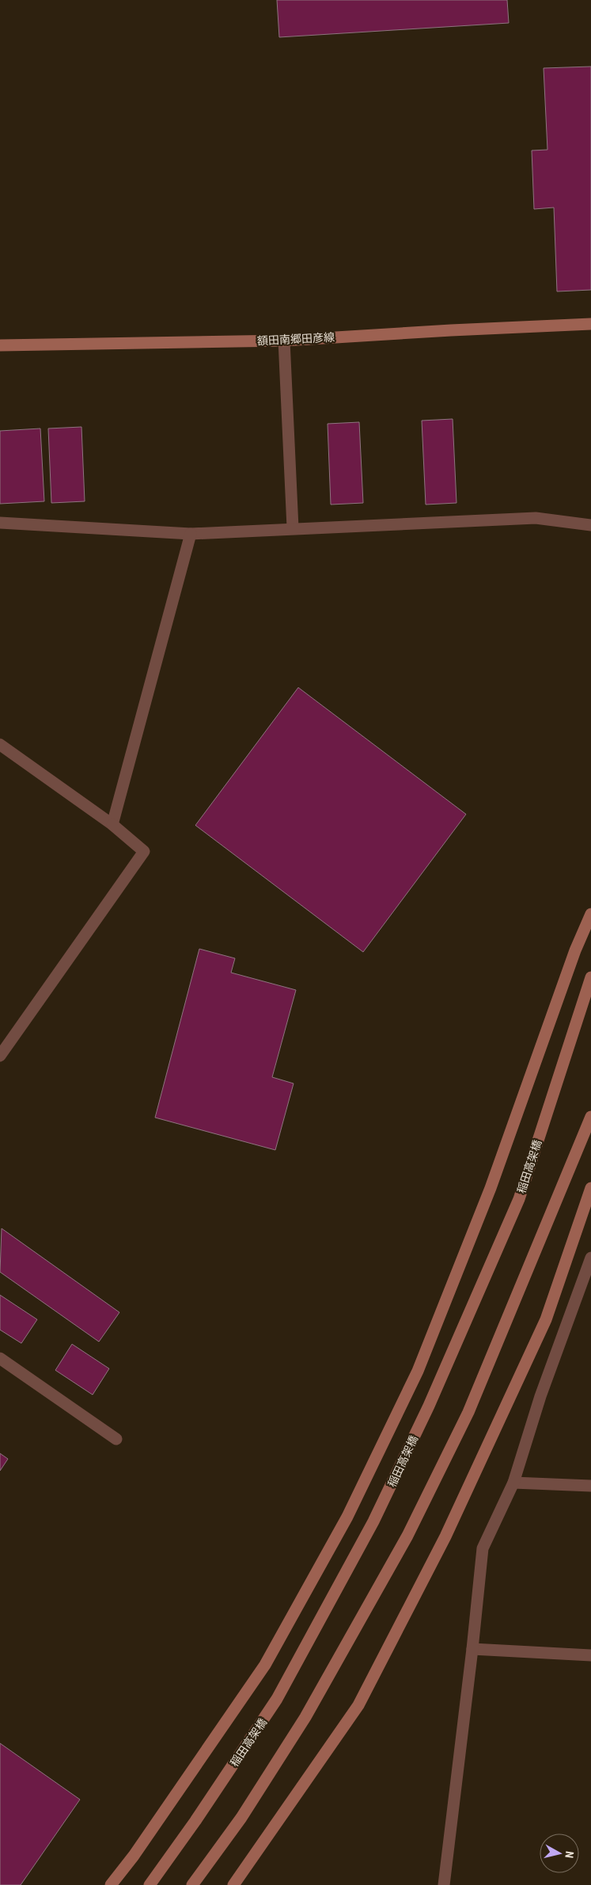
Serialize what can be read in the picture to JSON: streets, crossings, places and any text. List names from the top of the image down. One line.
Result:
{"streets":{"street":["額田南郷田彦線","稲田高架橋"]},"north":"right"}
